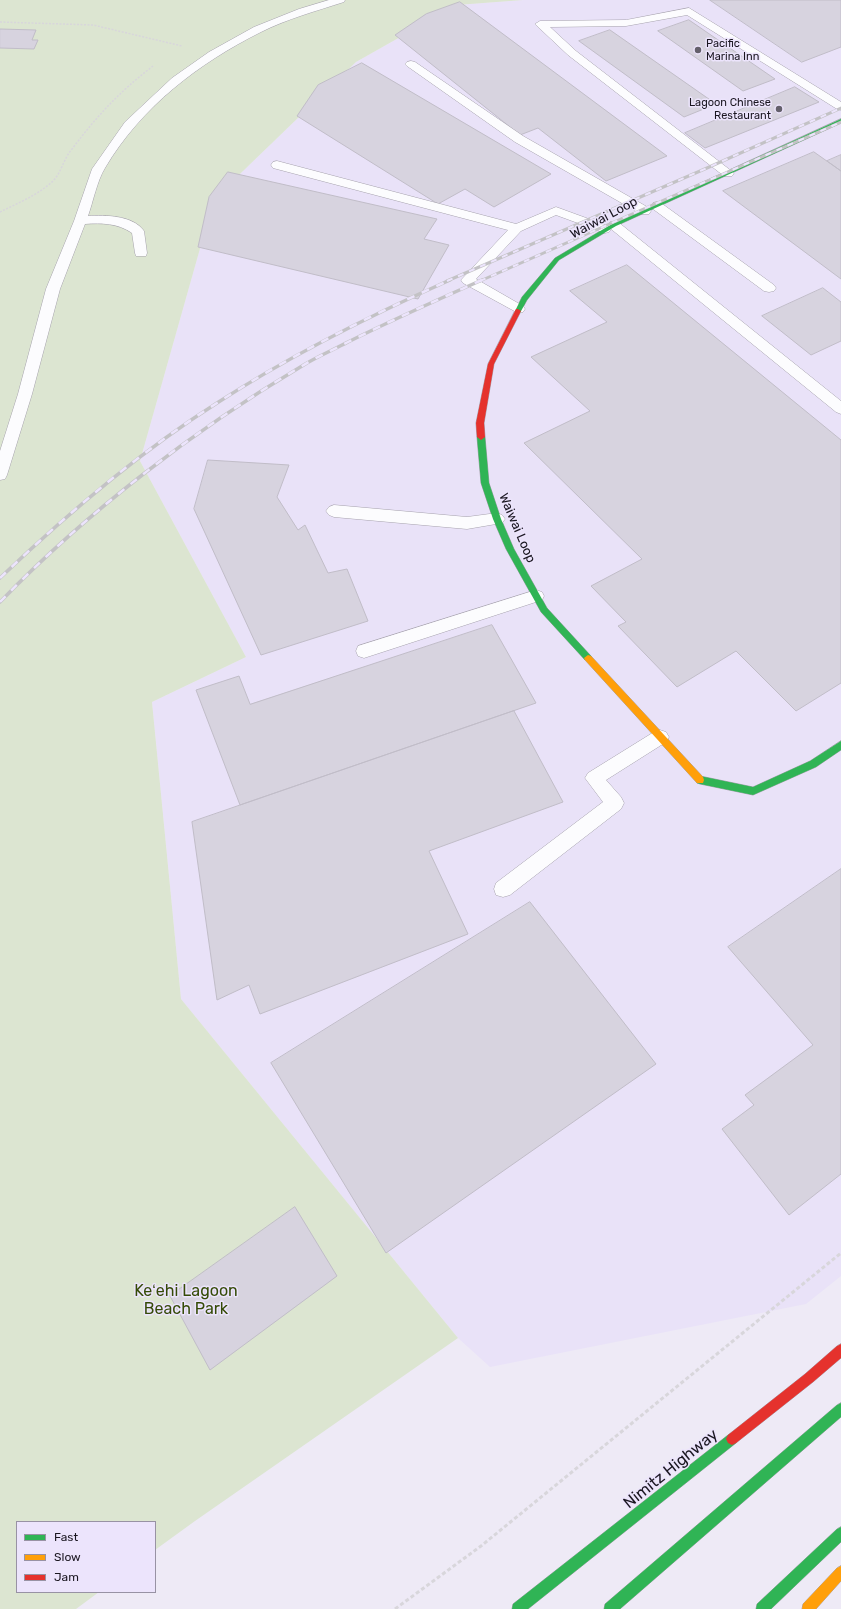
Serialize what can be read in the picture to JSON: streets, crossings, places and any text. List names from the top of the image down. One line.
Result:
{"streets":{"main road":["Waiwai Loop","Nimitz Highway"]},"parks":["Keʻehi Lagoon Beach Park"],"places":["Pacific Marina Inn","Lagoon Chinese Restaurant"],"legend":["Fast","Slow","Jam"]}
